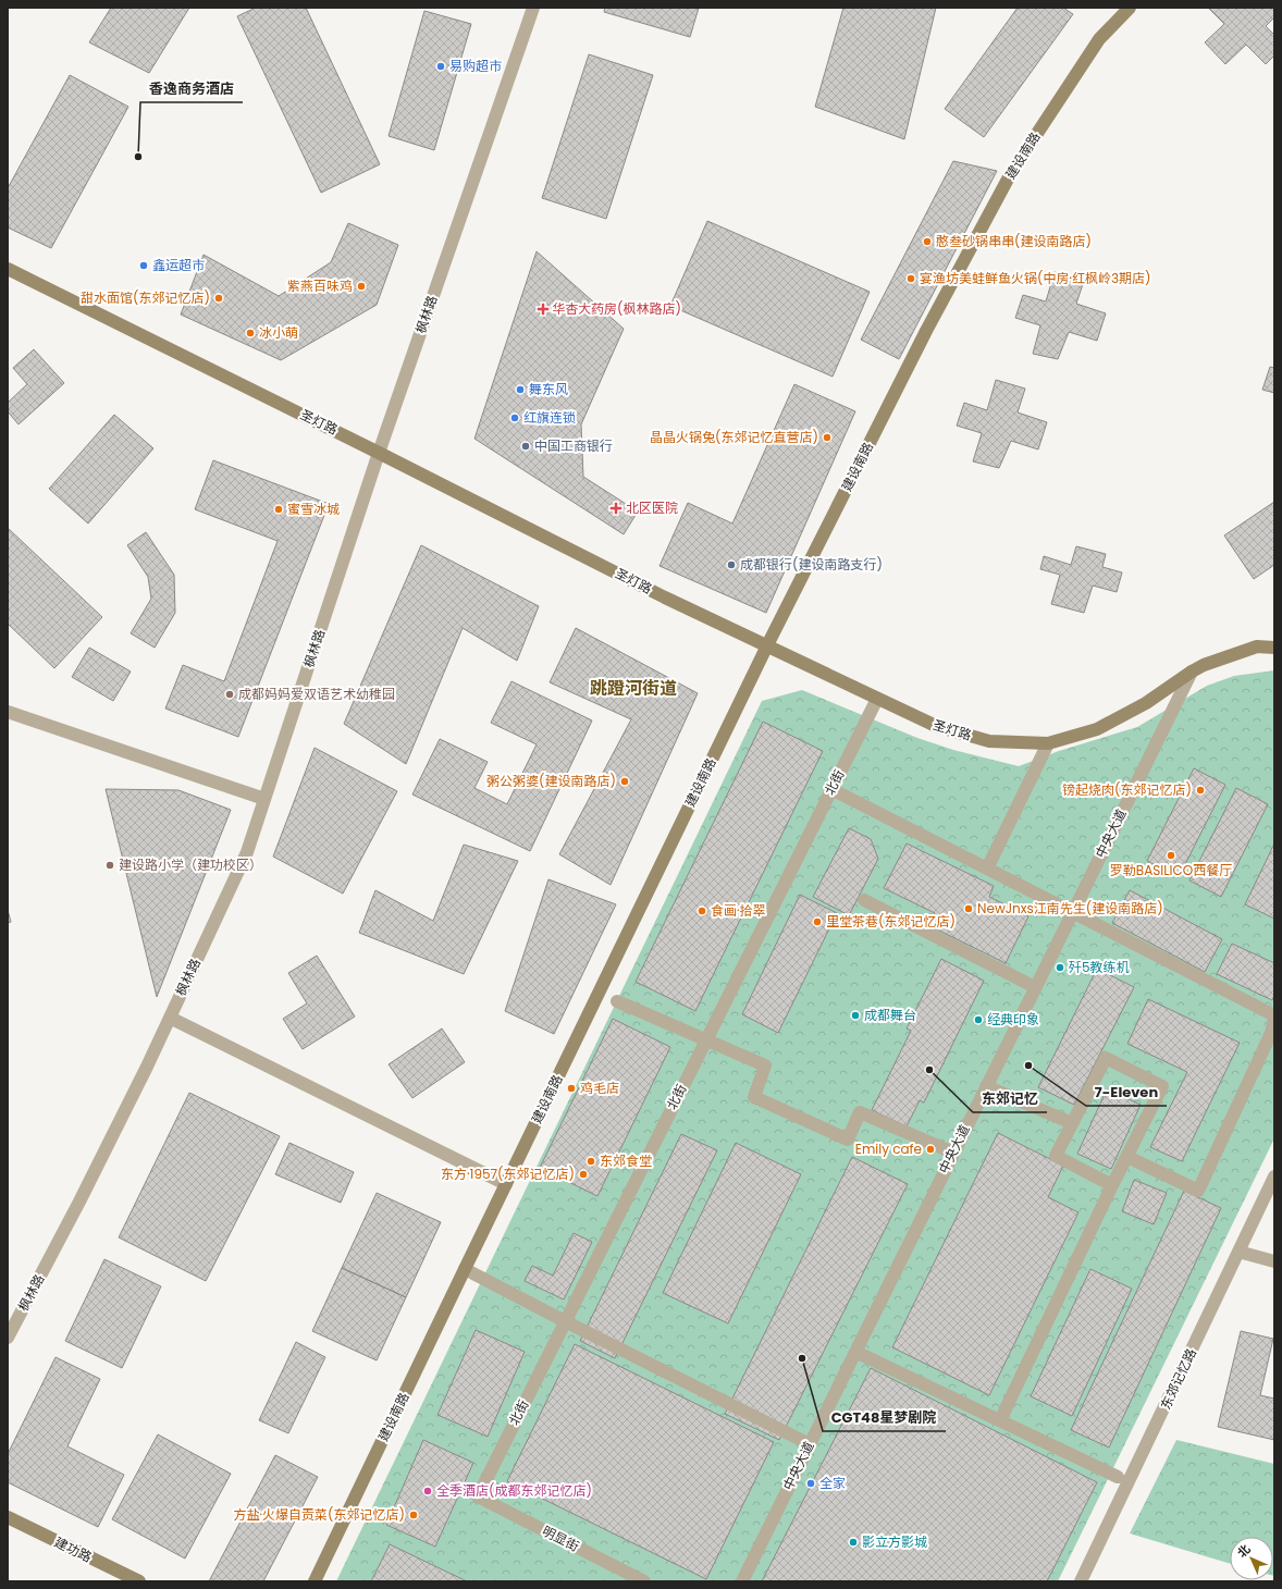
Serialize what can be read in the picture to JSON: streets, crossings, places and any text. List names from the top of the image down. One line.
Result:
{"streets":{"street":["建设南路","枫林路","圣灯路","北街","中央大道","东郊记忆路","明显街","建功路"]},"crossings":[["建设南路","圣灯路"],["枫林路","圣灯路"],["圣灯路","北街"],["圣灯路","中央大道"],["北街","明显街"]],"districts":["跳蹬河街道"],"places":{"other":["易购超市","香逸商务酒店","憨叁砂锅串串(建设南路店)","鑫运超市","宴渔坊美蛙鲜鱼火锅(中房·红枫岭3期店)","紫燕百味鸡","甜水面馆(东郊记忆店)","冰小萌","舞东风","红旗连锁","晶晶火锅兔(东郊记忆直营店)","中国工商银行","蜜雪冰城","成都银行(建设南路支行)","成都妈妈爱双语艺术幼稚园","粥公粥婆(建设南路店)","镑起烧肉(东郊记忆店)","罗勒BASILICO西餐厅","建设路小学（建功校区）","NewJnxs江南先生(建设南路店)","食画·拾翠","里堂茶巷(东郊记忆店)","歼5教练机","成都舞台","经典印象","7-Eleven","东郊记忆","鸡毛店","Emily cafe","东郊食堂","东方·1957(东郊记忆店)","CGT48星梦剧院","全家","全季酒店(成都东郊记忆店)","方盐·火爆自贡菜(东郊记忆店)","影立方影城"],"health":["华杏大药房(枫林路店)","北区医院"]},"north":"top left"}
